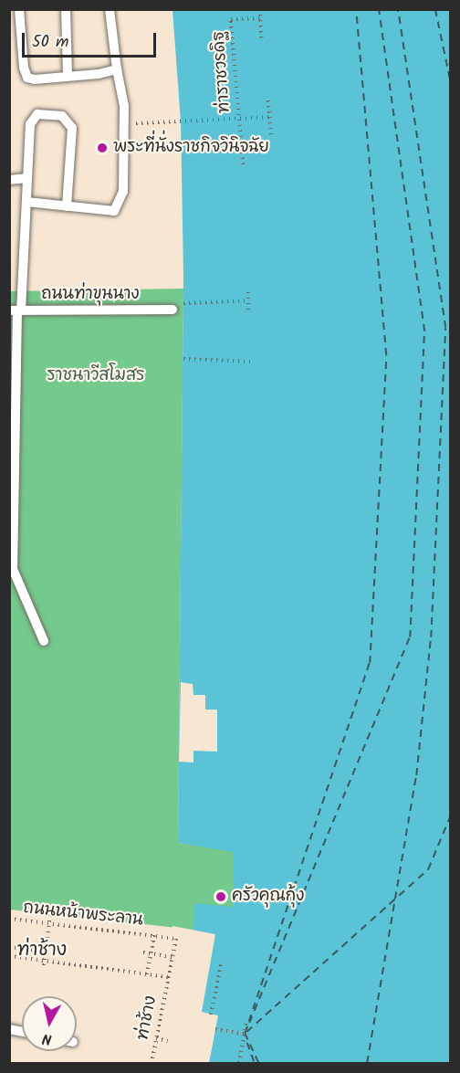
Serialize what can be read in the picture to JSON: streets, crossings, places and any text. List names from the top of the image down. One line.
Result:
{"streets":{"lane":["ถนนท่าขุนนาง"],"path":["ท่าราชวรดิฐ","ถนนหน้าพระลาน","ท่าช้าง"]},"crossings":[["ถนนหน้าพระลาน","ท่าช้าง"]],"districts":["ท่าช้าง"],"parks":["ราชนาวีสโมสร"],"places":["พระที่นั่งราชกิจวินิจฉัย","ครัวคุณกุ้ง"],"scale_bar":"50 m","north":"bottom"}
